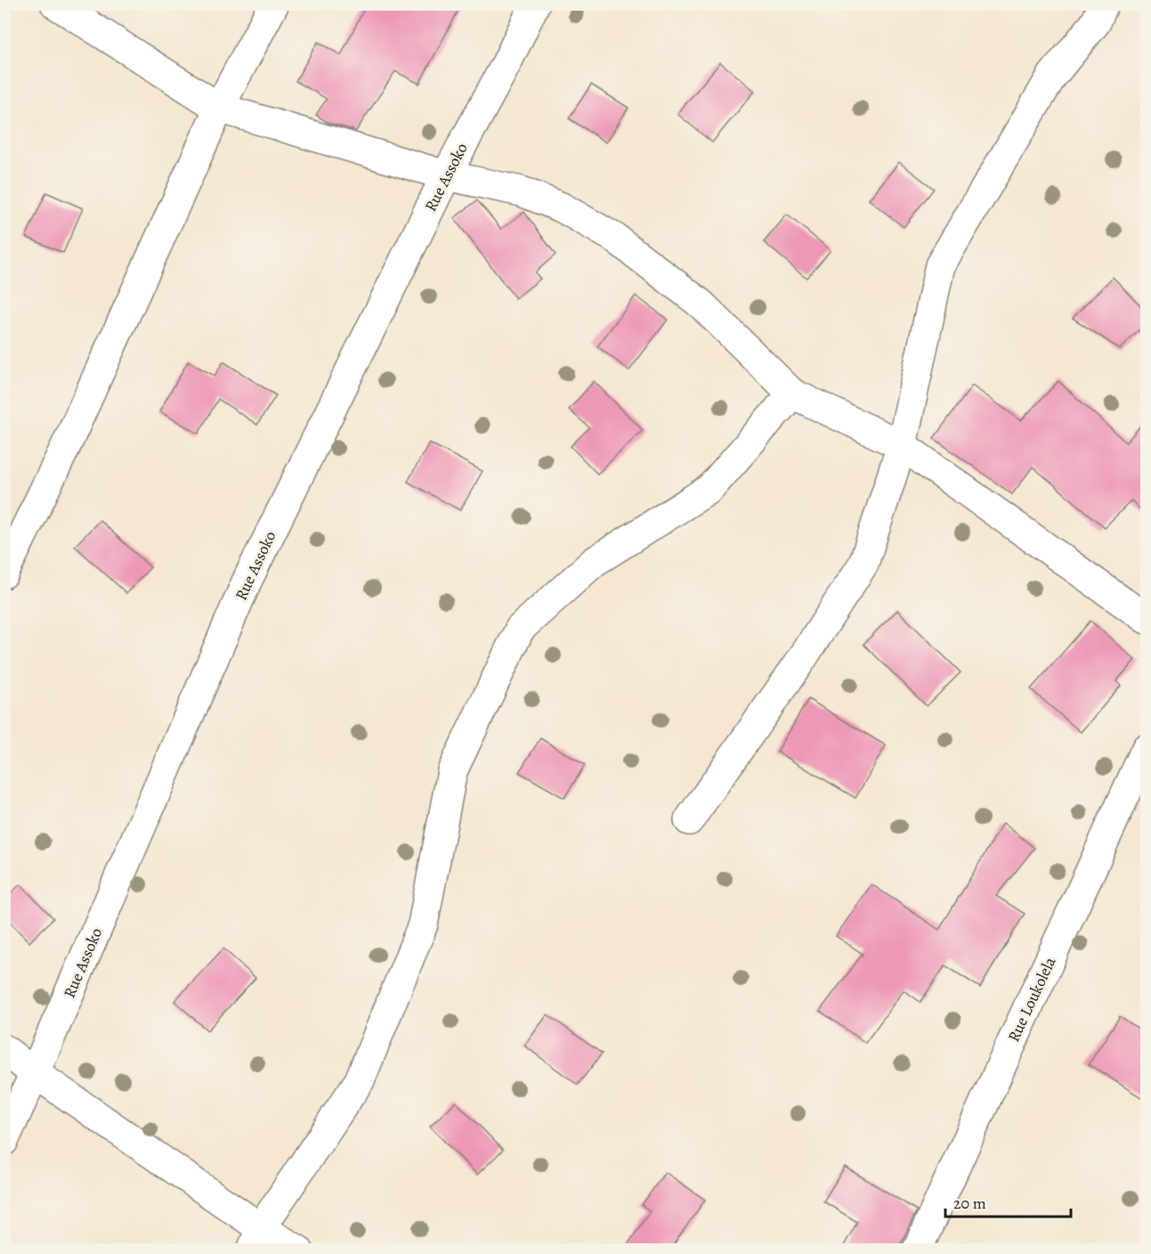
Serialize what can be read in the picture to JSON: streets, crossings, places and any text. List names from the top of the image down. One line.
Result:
{"streets":{"street":["Rue Assoko","Rue Loukolela"]},"scale_bar":"20 m"}
